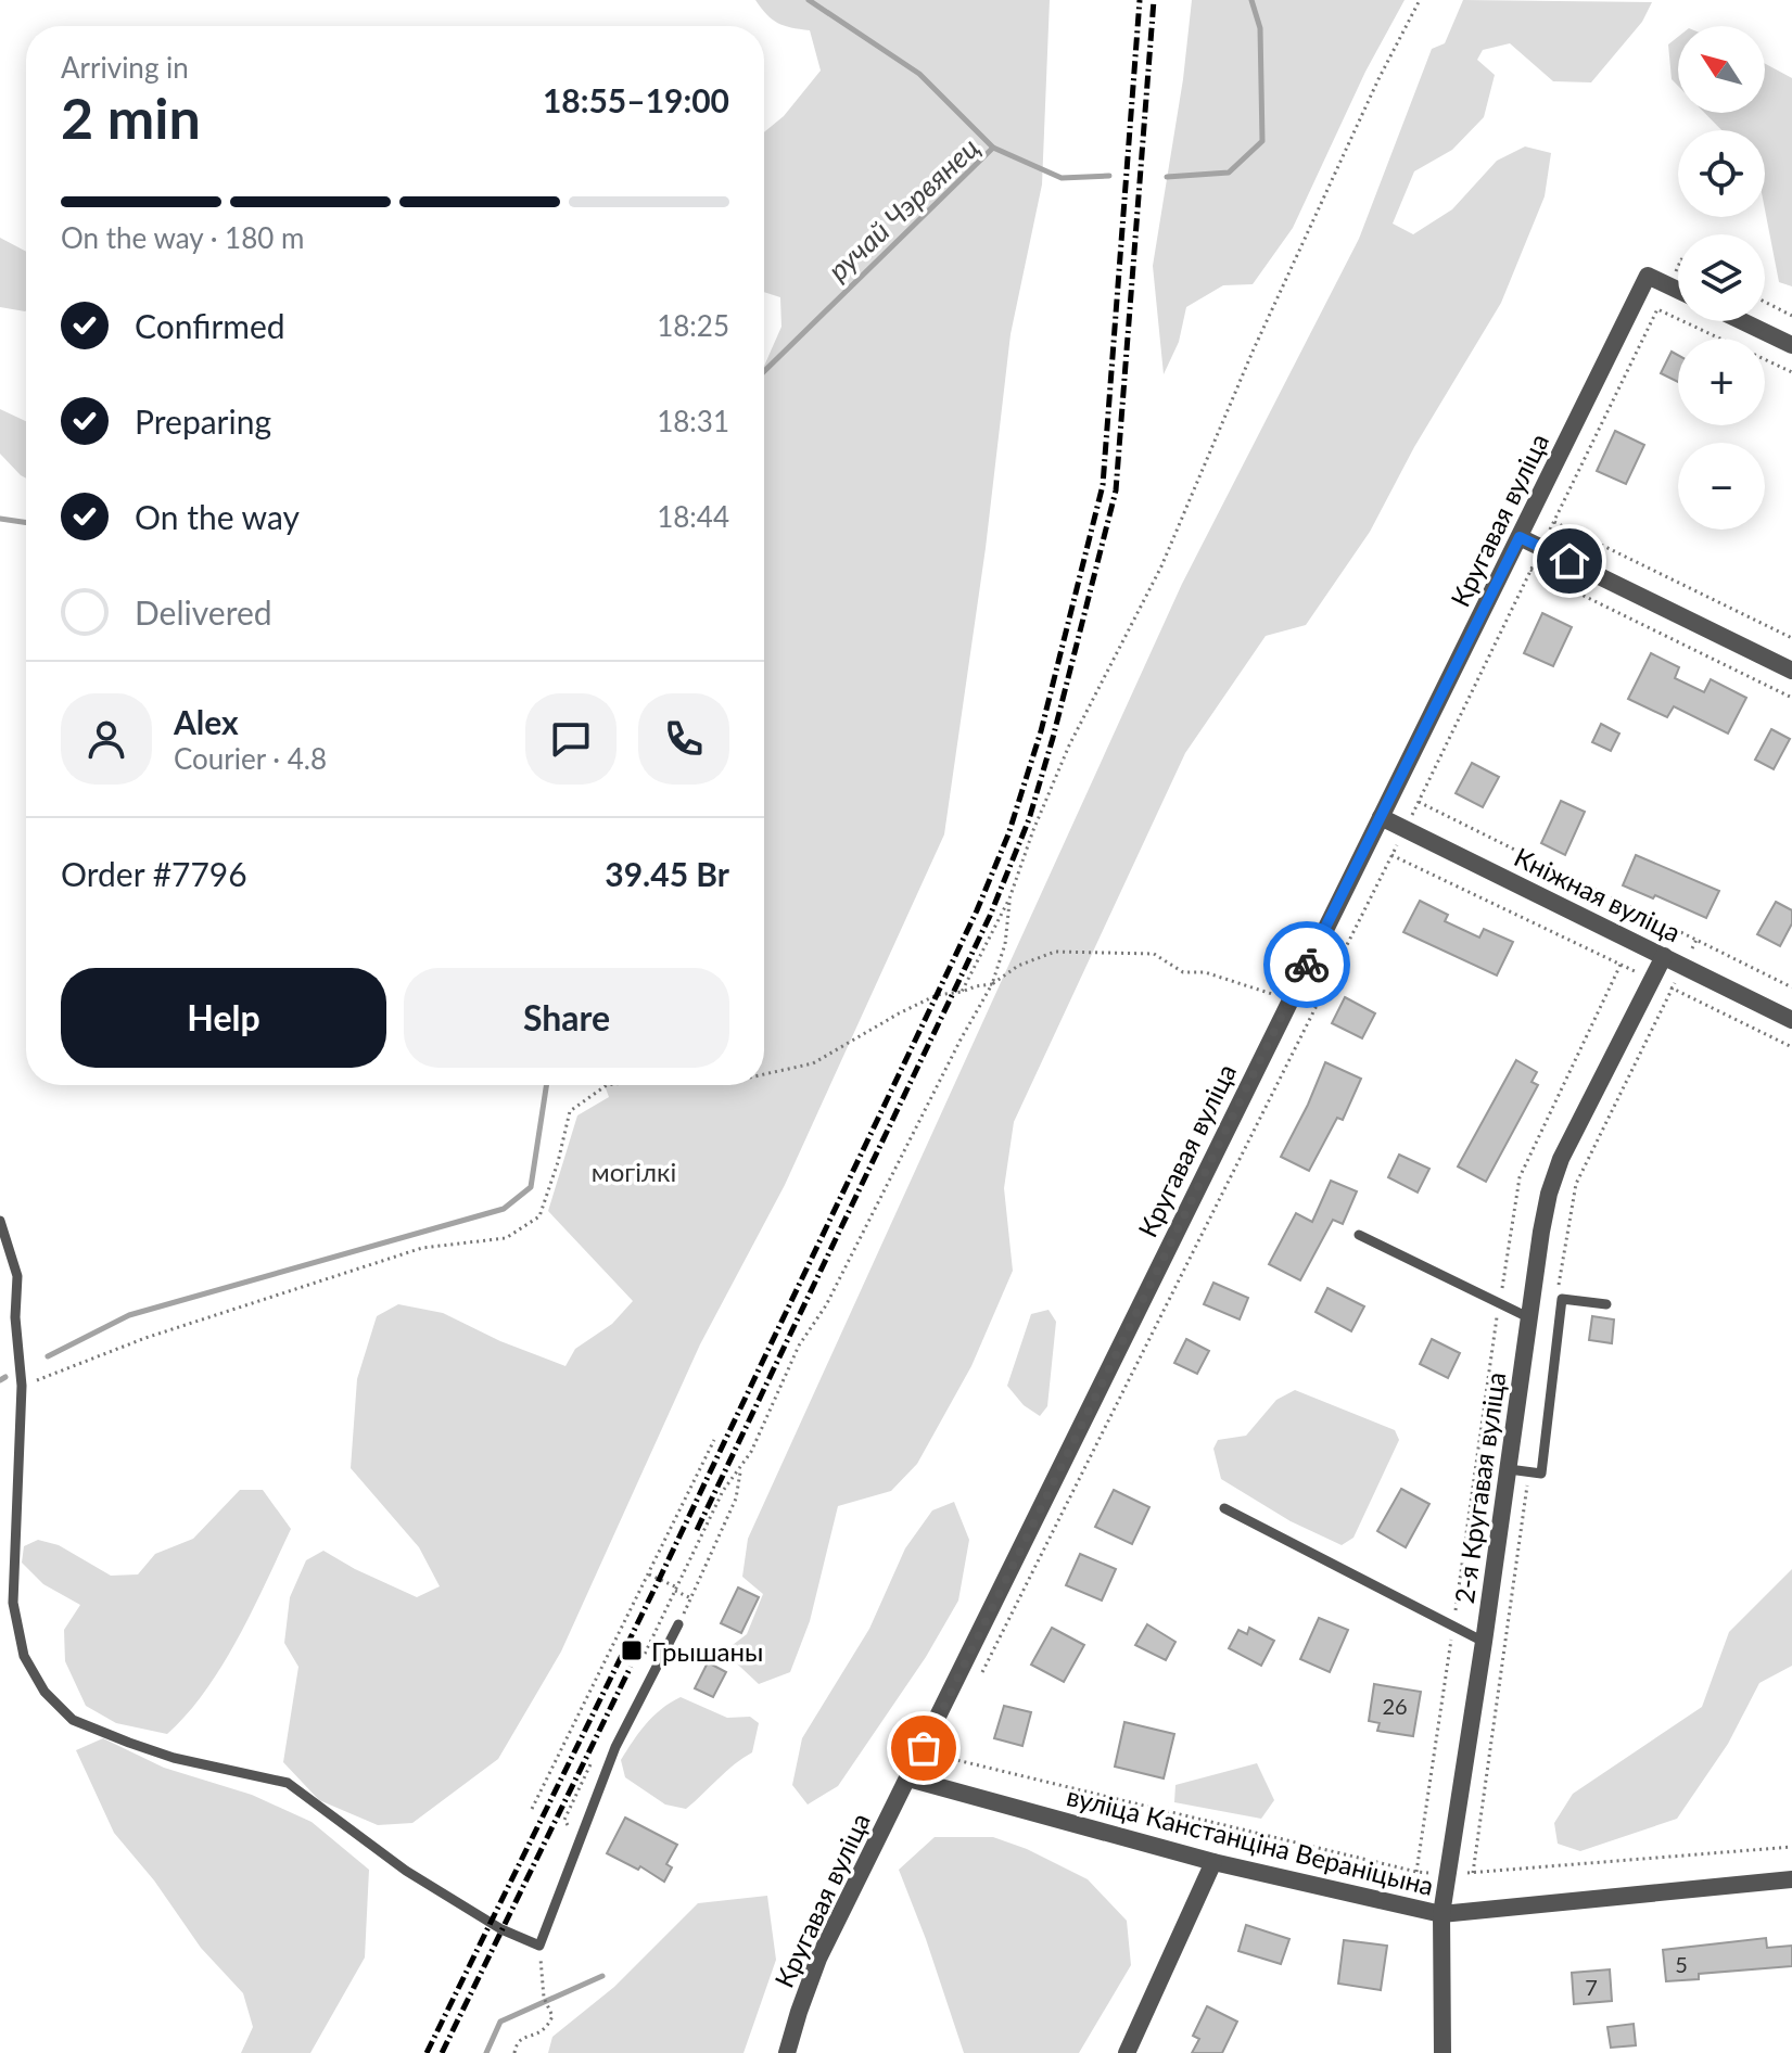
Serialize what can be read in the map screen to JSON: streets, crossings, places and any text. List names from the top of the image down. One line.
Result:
{"streets":{"street":["Кругавая вуліца","Кніжная вуліца","2-я Кругавая вуліца","вуліца Канстанціна Вераніцына"]},"crossings":[["Кругавая вуліца","Кніжная вуліца"],["Кругавая вуліца","вуліца Канстанціна Вераніцына"],["Кніжная вуліца","2-я Кругавая вуліца"],["2-я Кругавая вуліца","вуліца Канстанціна Вераніцына"]],"water":["ручай Чэрвянец"],"parks":["могілкі"],"places":{"transit":["Грышаны"]},"house_numbers":["26","5","7"],"north":"top left","page":{"map_buttons":["+","−"],"heading":["2 min","Arriving in","18:55–19:00"],"panel":["Alex","Courier · 4.8","Order #7796","39.45 Br"],"bar":"On the way · 180 m","list":[["Confirmed","18:25"],["Preparing","18:31"],["On the way","18:44"],"Delivered"],"buttons":["Help","Share"]}}
